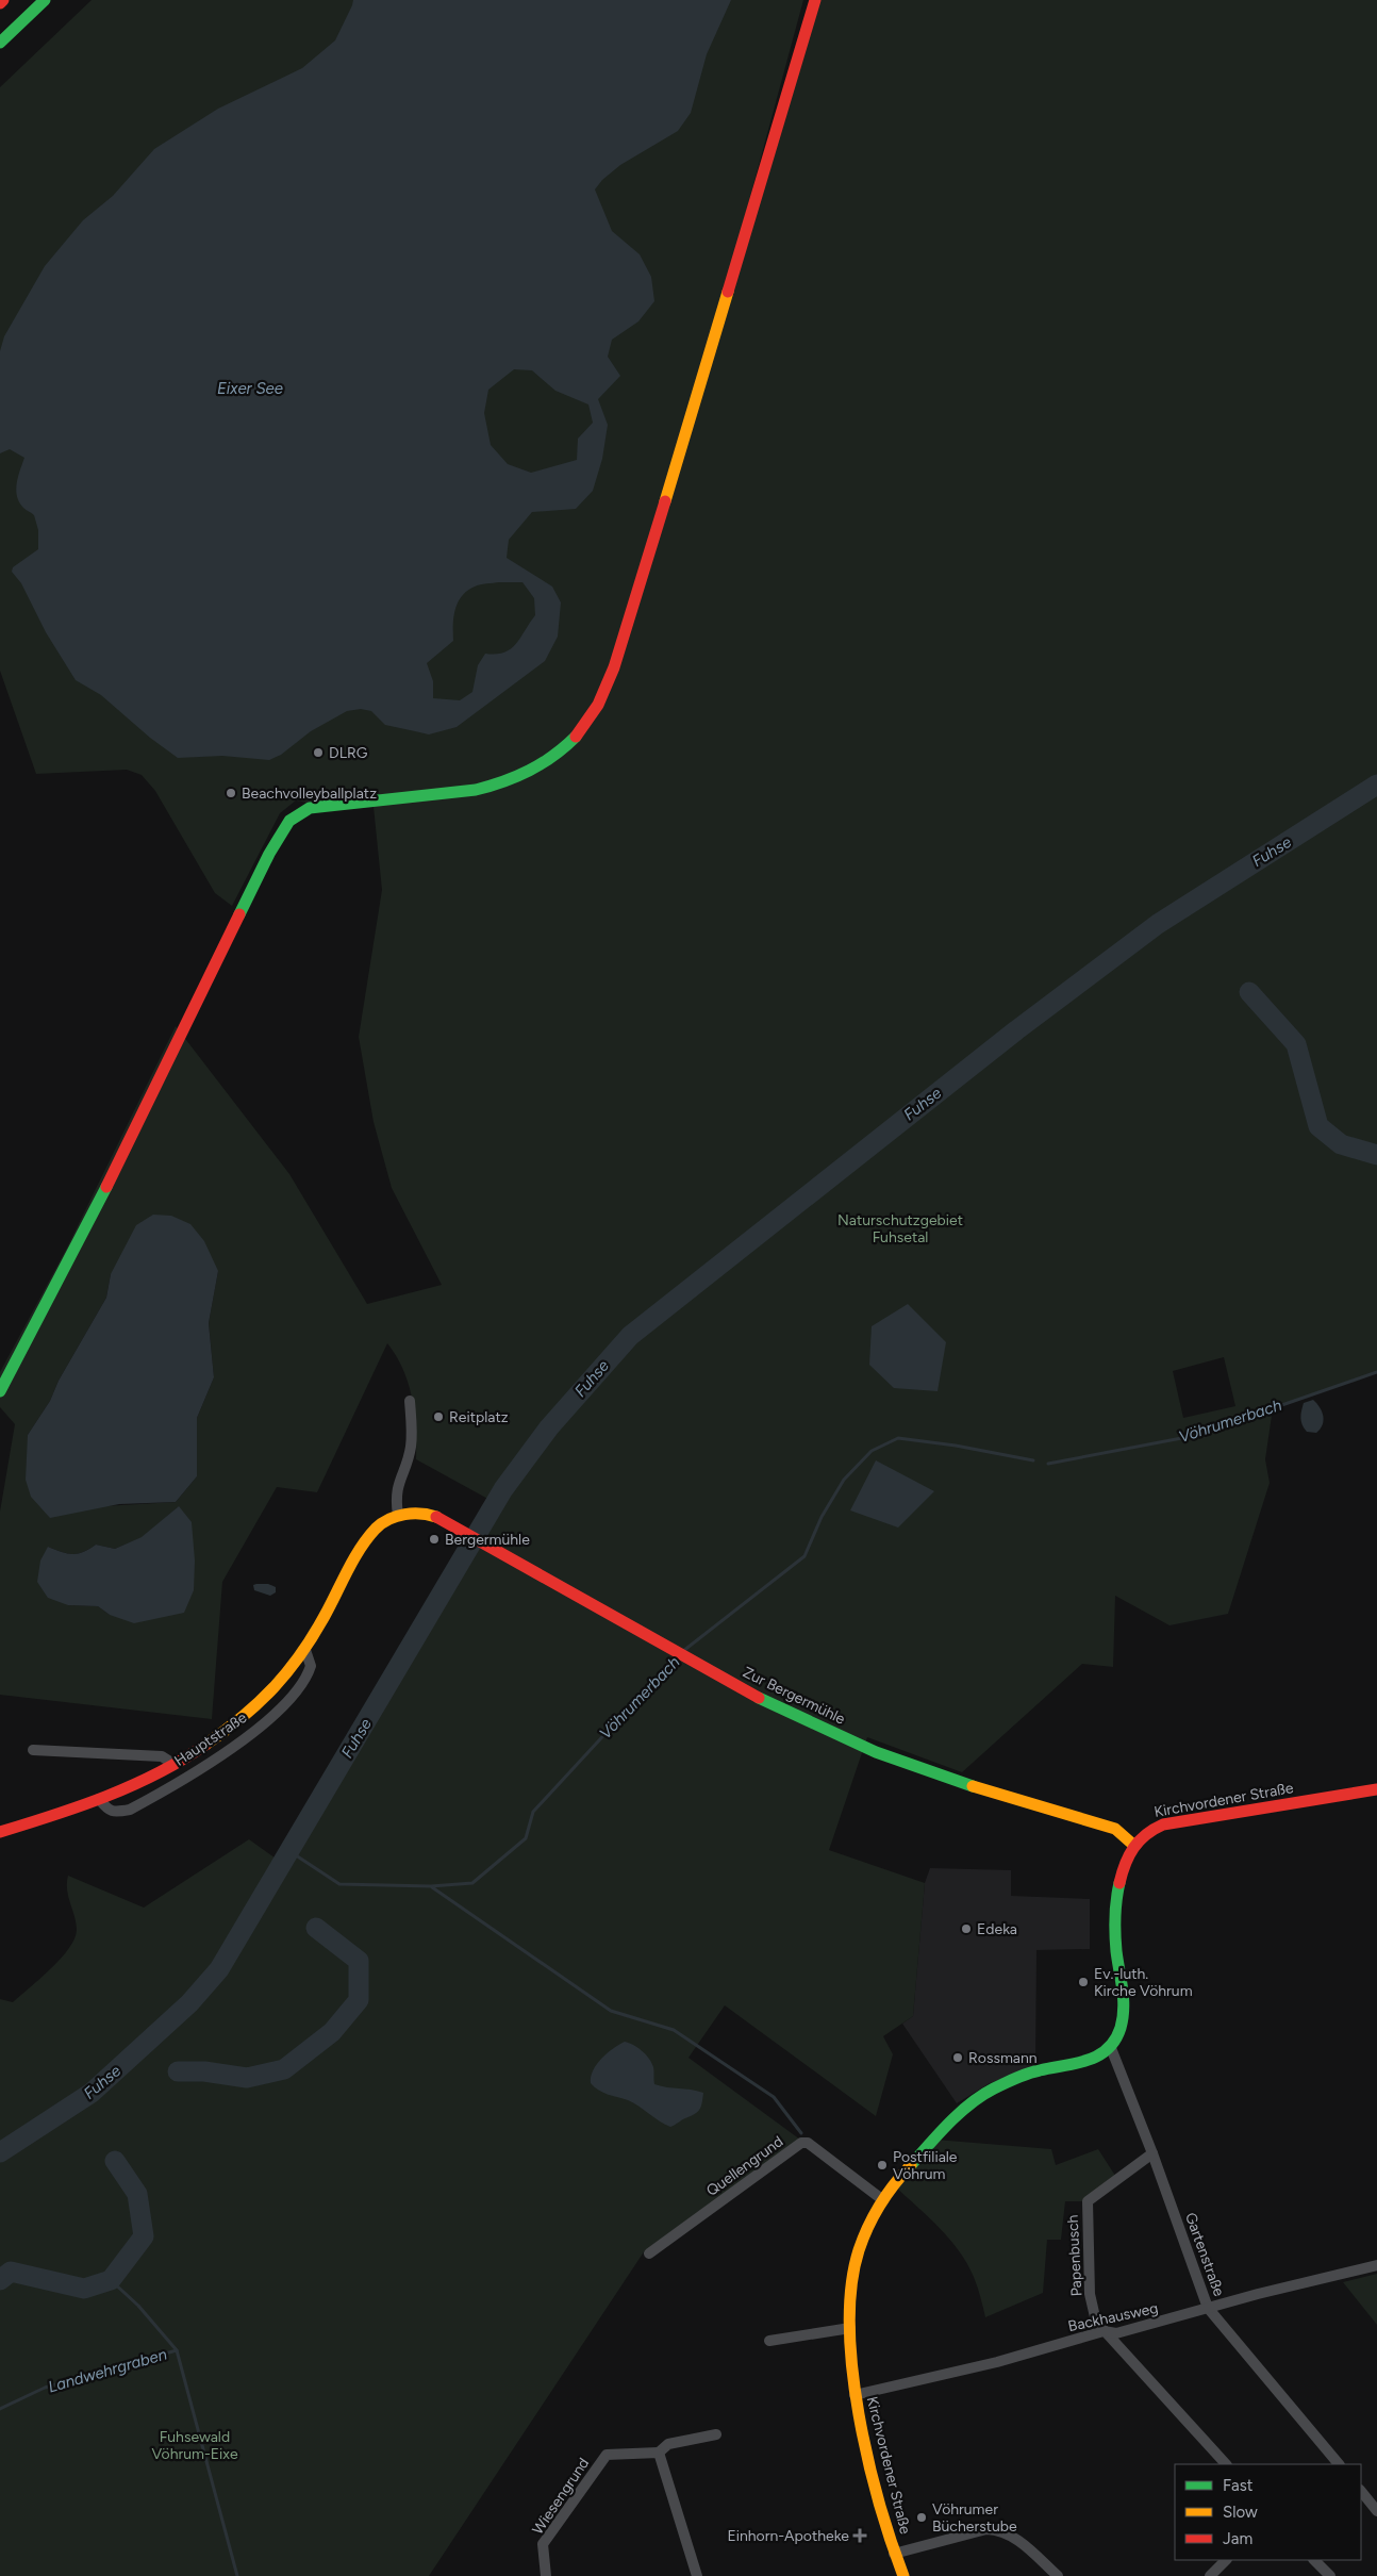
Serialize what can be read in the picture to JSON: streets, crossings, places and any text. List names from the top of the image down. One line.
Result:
{"streets":{"main road":["Zur Bergermühle","Hauptstraße","Kirchvordener Straße"],"street":["Quellengrund","Gartenstraße","Papenbusch","Backhausweg","Wiesengrund"]},"crossings":[["Zur Bergermühle","Hauptstraße"],["Zur Bergermühle","Kirchvordener Straße"],["Kirchvordener Straße","Quellengrund"],["Kirchvordener Straße","Gartenstraße"],["Kirchvordener Straße","Backhausweg"],["Gartenstraße","Papenbusch"],["Gartenstraße","Backhausweg"],["Papenbusch","Backhausweg"]],"water":["Eixer See","Fuhse","Vöhrumerbach","Landwehrgraben"],"parks":["Naturschutzgebiet Fuhsetal","Fuhsewald Vöhrum-Eixe"],"places":{"other":["DLRG","Beachvolleyballplatz","Reitplatz","Bergermühle","Edeka","Ev.-luth. Kirche Vöhrum","Rossmann","Postfiliale Vöhrum","Vöhrumer Bücherstube"],"health":["Einhorn-Apotheke"]},"legend":["Fast","Slow","Jam"]}
